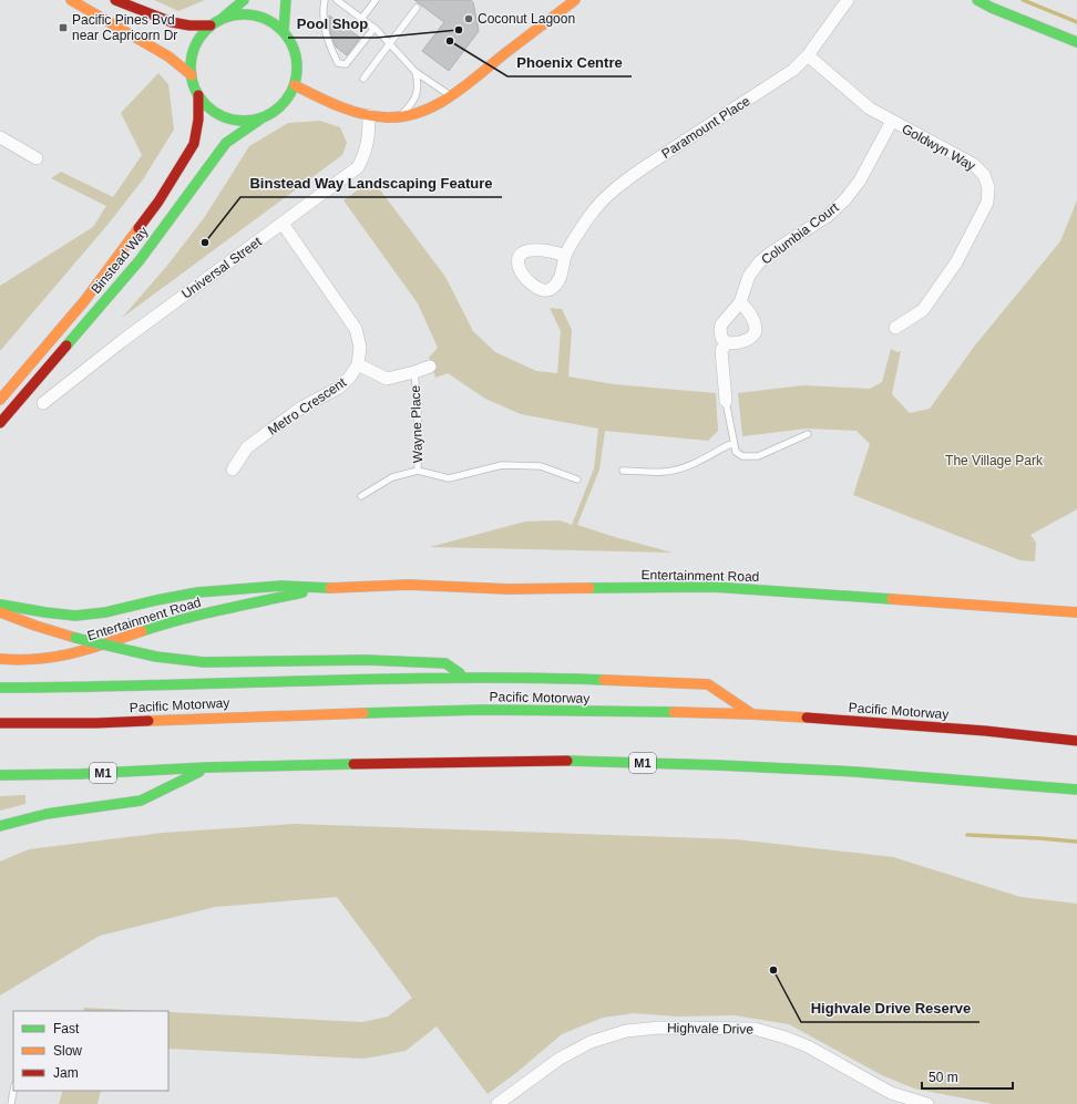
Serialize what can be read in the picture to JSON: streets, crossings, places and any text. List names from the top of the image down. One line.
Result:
{"streets":{"main road":["Binstead Way","Entertainment Road","Pacific Motorway","M1"],"street":["Paramount Place","Goldwyn Way","Columbia Court","Universal Street","Metro Crescent","Wayne Place","Highvale Drive"]},"crossings":[["Paramount Place","Goldwyn Way"],["Goldwyn Way","Columbia Court"],["Metro Crescent","Wayne Place"]],"parks":["The Village Park"],"places":{"other":["Coconut Lagoon","Pool Shop","Phoenix Centre","Binstead Way Landscaping Feature","Highvale Drive Reserve"],"transit":["Pacific Pines Bvd near Capricorn Dr"]},"legend":["Fast","Slow","Jam"],"scale_bar":"50 m"}
